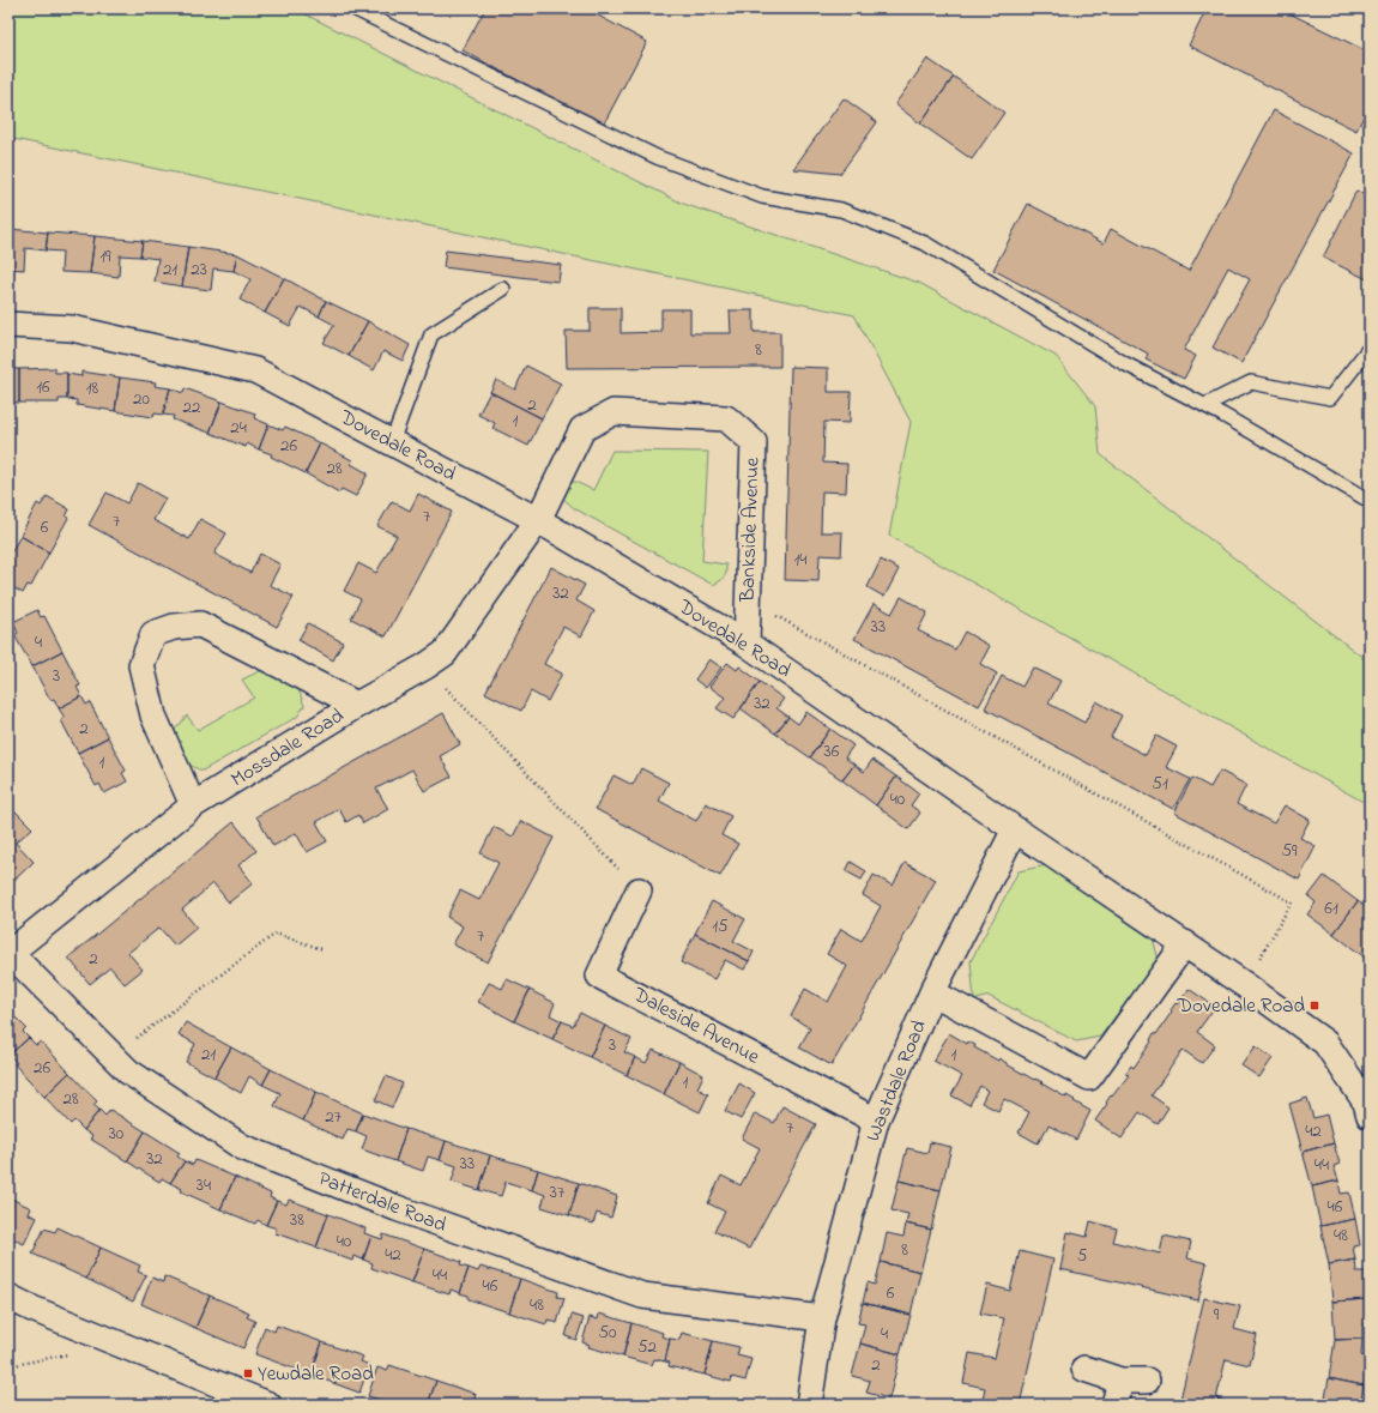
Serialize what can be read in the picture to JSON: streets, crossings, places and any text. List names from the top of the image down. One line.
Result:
{"streets":{"street":["Dovedale Road","Bankside Avenue","Mossdale Road","Daleside Avenue","Wastdale Road","Patterdale Road"]},"crossings":[["Dovedale Road","Bankside Avenue"],["Dovedale Road","Mossdale Road"],["Dovedale Road","Wastdale Road"],["Bankside Avenue","Mossdale Road"],["Mossdale Road","Patterdale Road"],["Daleside Avenue","Wastdale Road"],["Wastdale Road","Patterdale Road"]],"places":{"transit":["Dovedale Road","Yewdale Road"]},"house_numbers":["19","21","23","8","16","18","20","2","22","1","24","26","28","7","7","6","14","32","33","4","3","32","2","36","1","51","40","59","61","15","7","2","3","21","1","26","1","28","27","7","42","30","32","33","44","34","37","46","38","48","40","8","42","5","44","46","6","48","9","50","4","52","2"]}
